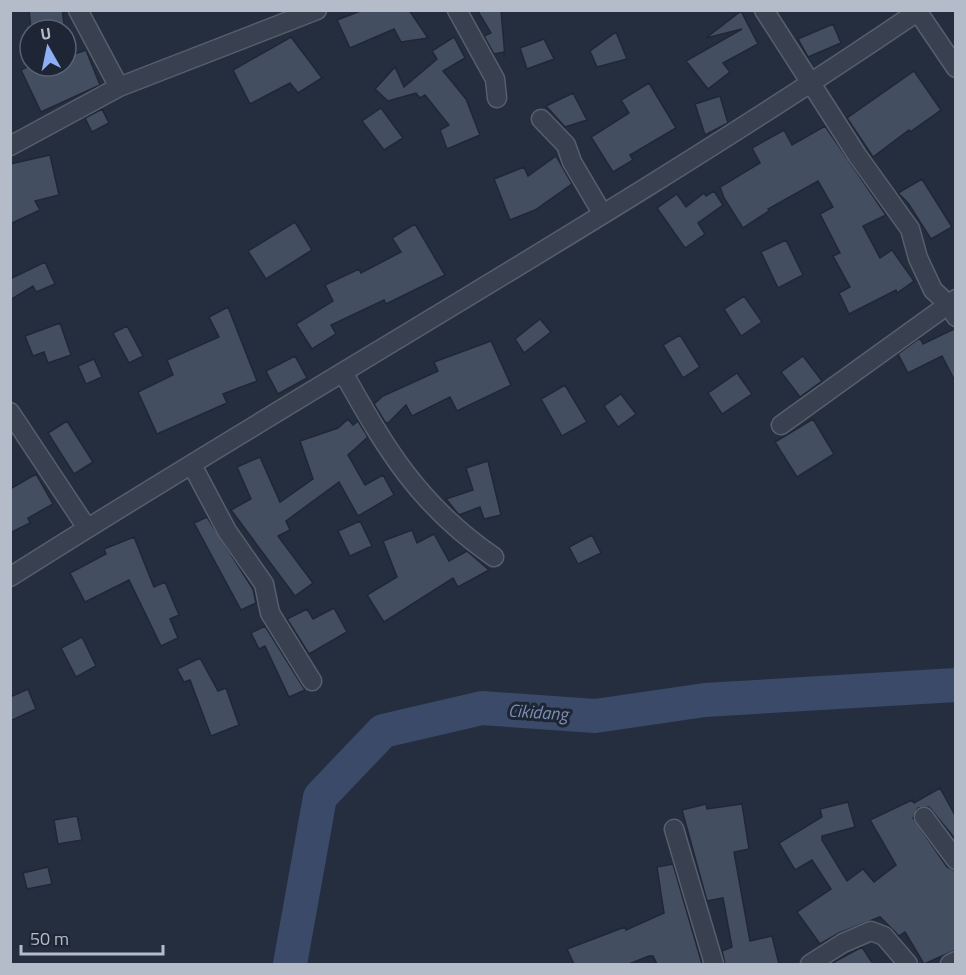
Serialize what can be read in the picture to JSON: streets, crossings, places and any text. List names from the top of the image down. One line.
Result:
{"water":["Cikidang"],"scale_bar":"50 m","north":"top"}
